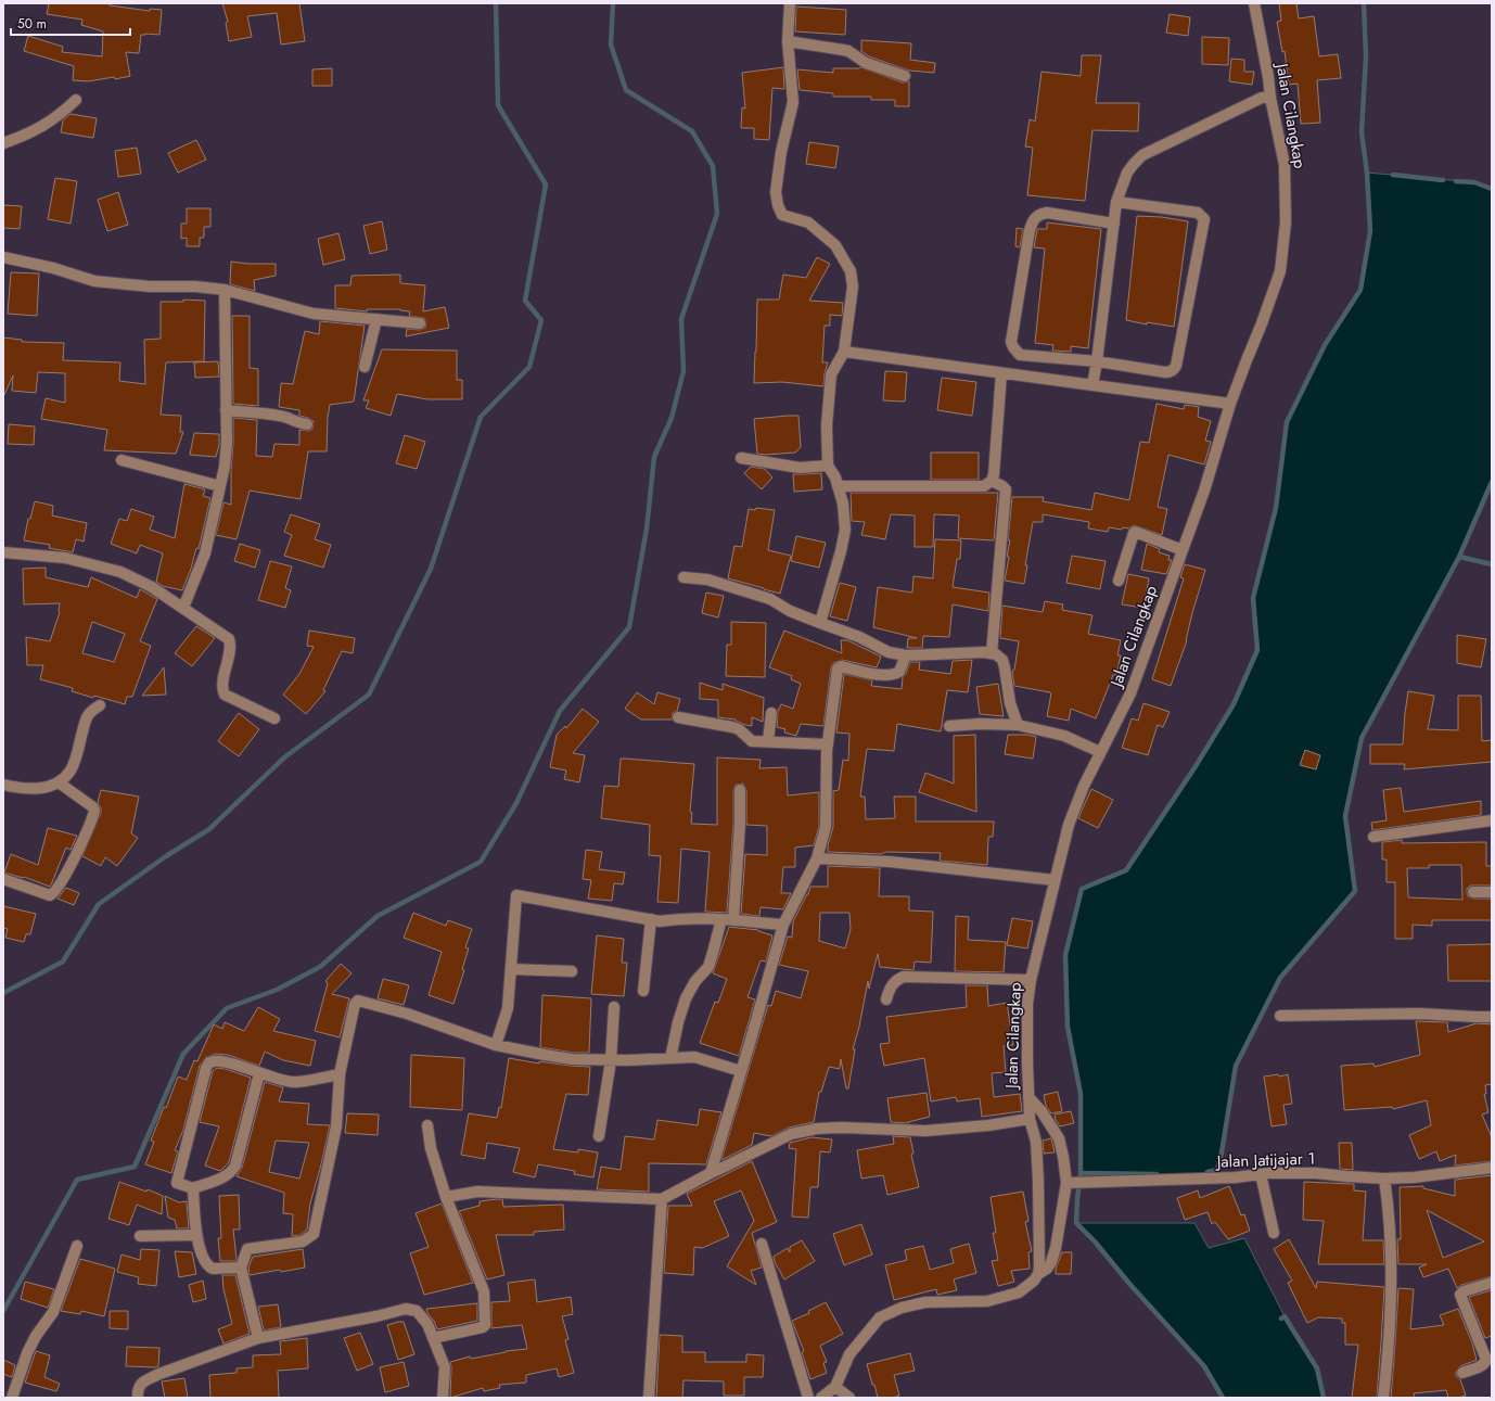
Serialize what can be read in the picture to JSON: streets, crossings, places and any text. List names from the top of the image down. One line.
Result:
{"streets":{"street":["Jalan Cilangkap","Jalan Jatijajar 1"]},"scale_bar":"50 m"}
